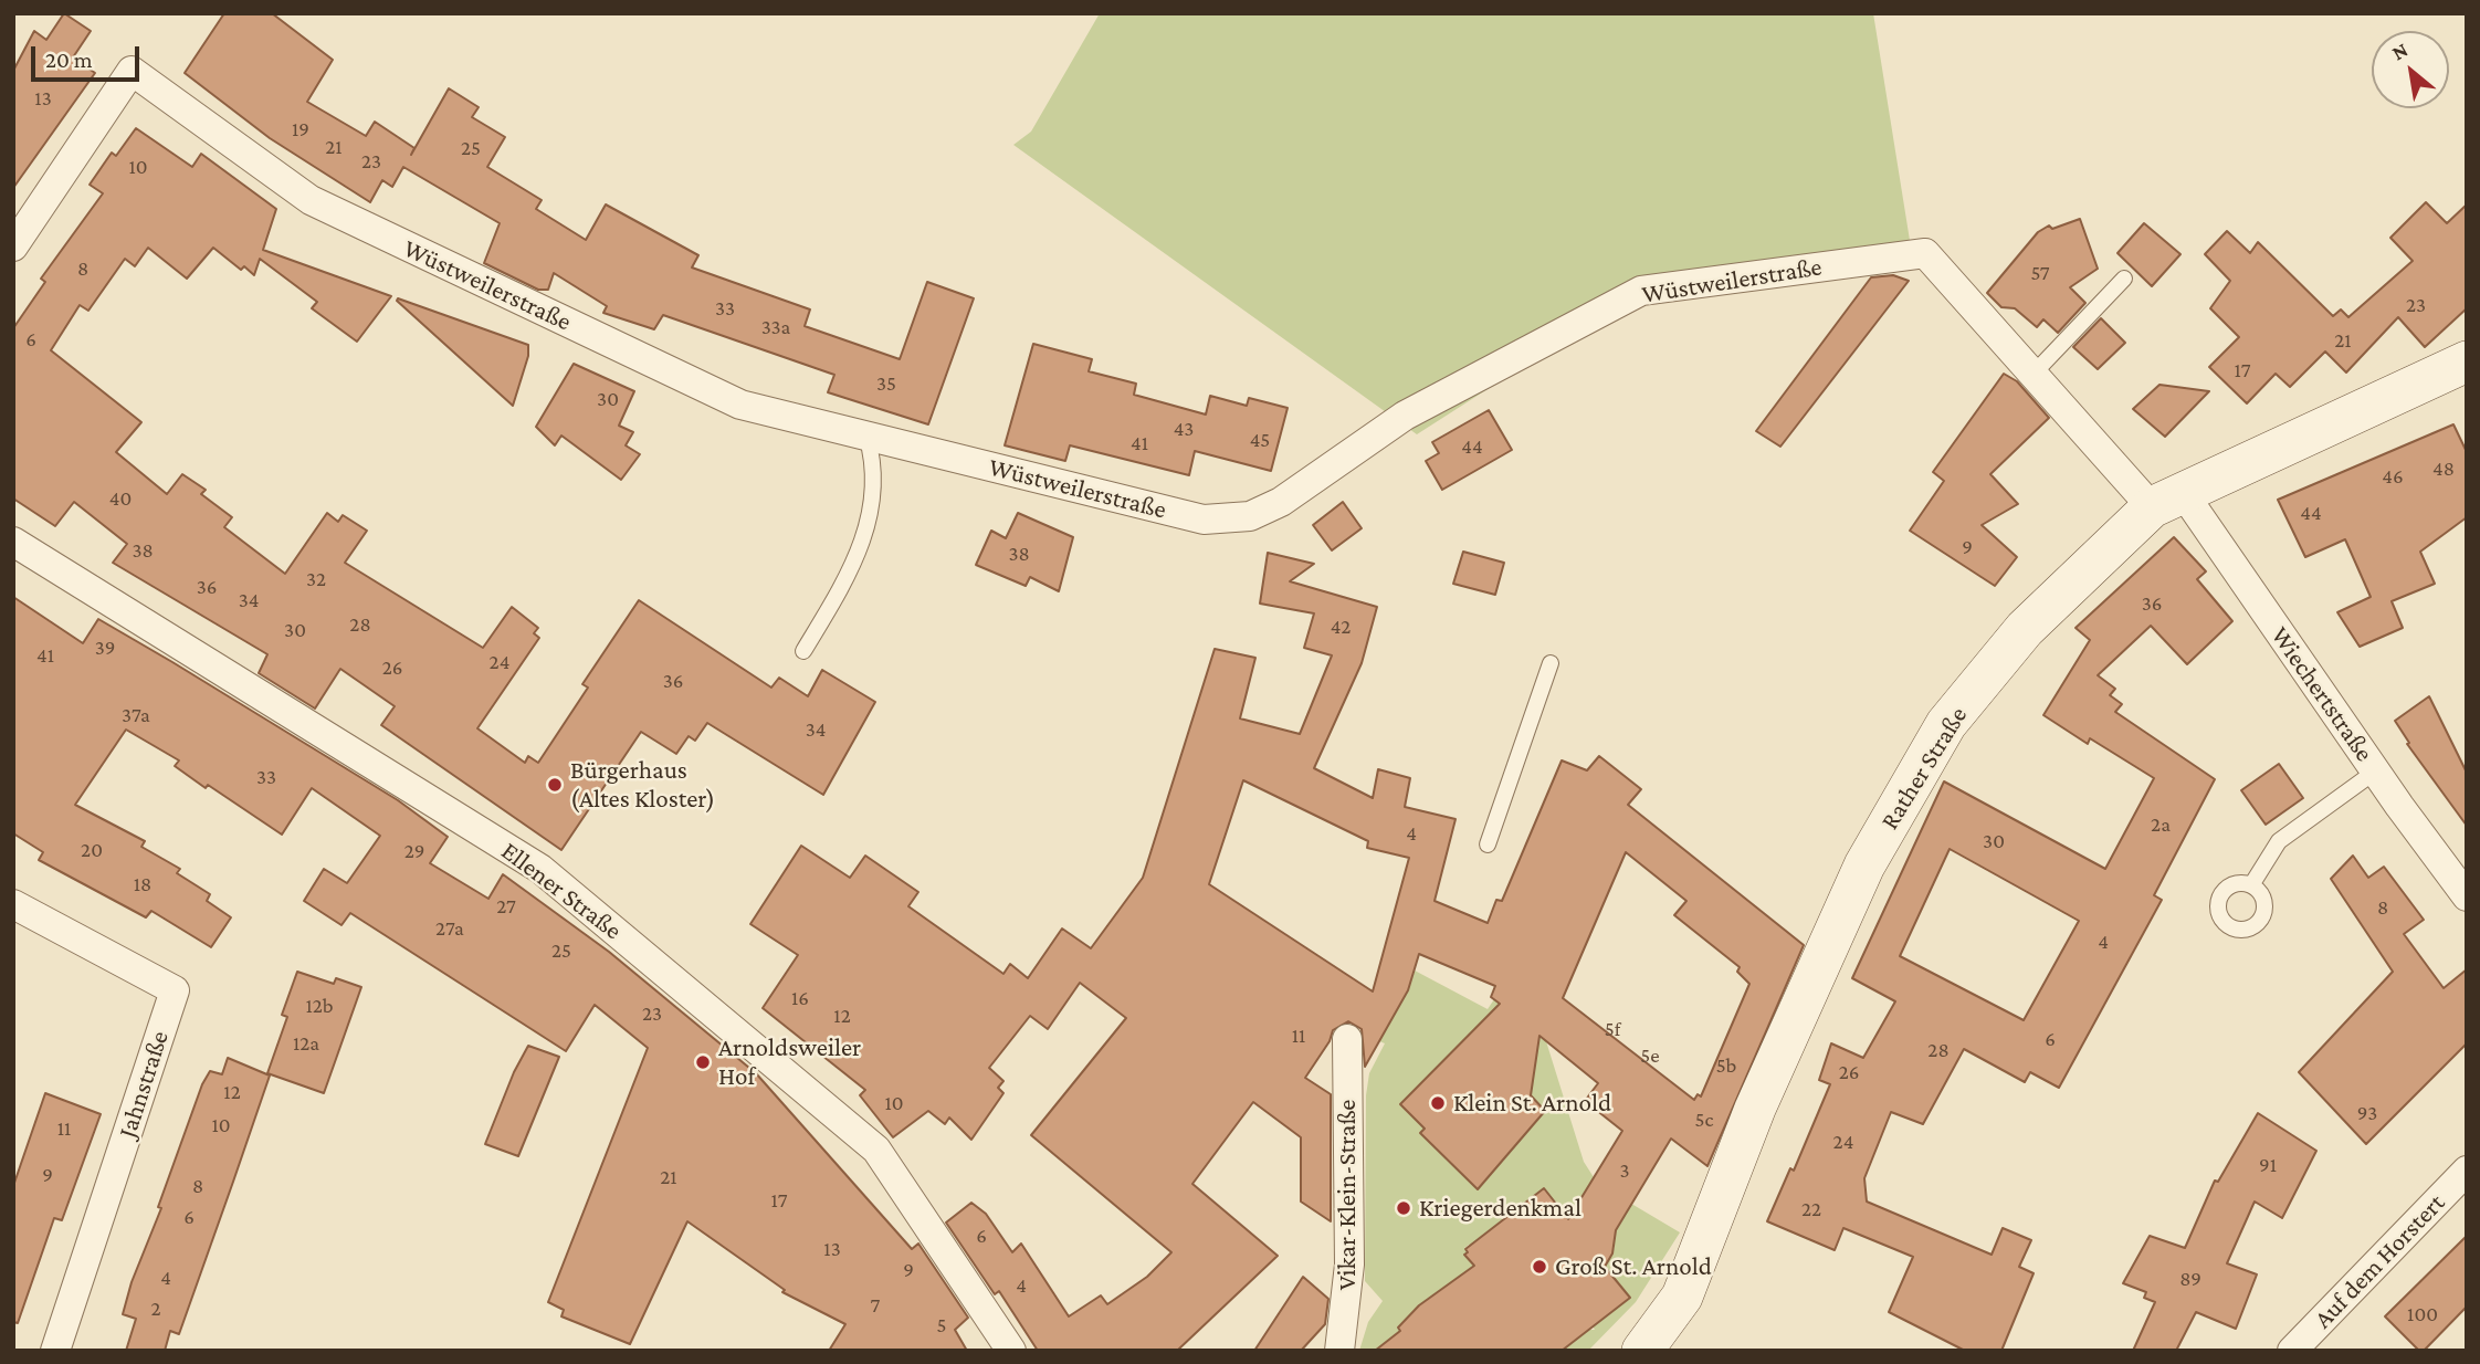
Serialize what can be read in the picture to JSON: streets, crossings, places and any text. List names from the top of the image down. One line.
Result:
{"streets":{"main road":["Rather Straße"],"street":["Wüstweilerstraße","Wiechertstraße","Ellener Straße","Jahnstraße","Vikar-Klein-Straße","Auf dem Horstert"]},"crossings":[["Wüstweilerstraße","Wiechertstraße"],["Wüstweilerstraße","Rather Straße"],["Wiechertstraße","Rather Straße"]],"places":["Bürgerhaus (Altes Kloster)","Arnoldsweiler Hof","Klein St. Arnold","Kriegerdenkmal","Groß St. Arnold"],"house_numbers":["13","19","21","25","23","10","8","57","23","33","33a","6","21","17","35","30","43","45","41","44","48","46","40","44","9","38","38","32","36","34","36","28","42","30","39","41","24","26","36","37a","34","33","2a","4","30","20","29","18","27","8","27a","4","25","16","12b","23","12","5f","11","6","12a","28","5e","5b","26","12","10","93","5c","10","11","24","91","3","9","21","8","17","22","6","6","13","9","4","89","4","7","2","100","5"],"scale_bar":"20 m","north":"top left"}
